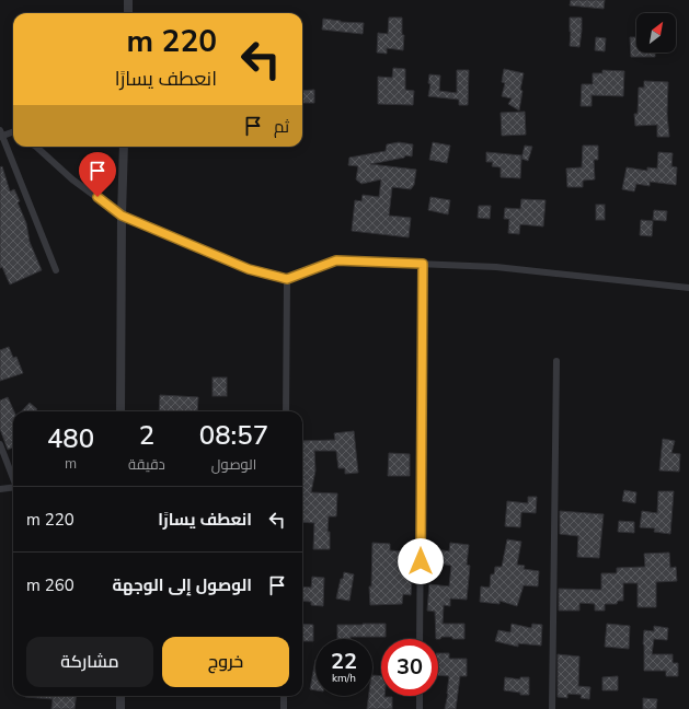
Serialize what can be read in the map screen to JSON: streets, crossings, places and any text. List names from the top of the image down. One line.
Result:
{"north":"top right","page":{"turn":["220 m","انعطف يسارًا"],"then":"ثم","eta":["08:57","الوصول","2","دقيقة","480","m"],"list":[{"name":"انعطف يسارًا","value":"220 m"},{"name":"الوصول إلى الوجهة","value":"260 m"}],"buttons":["خروج","مشاركة"],"speed":"22 km/h","limit":"30"}}
